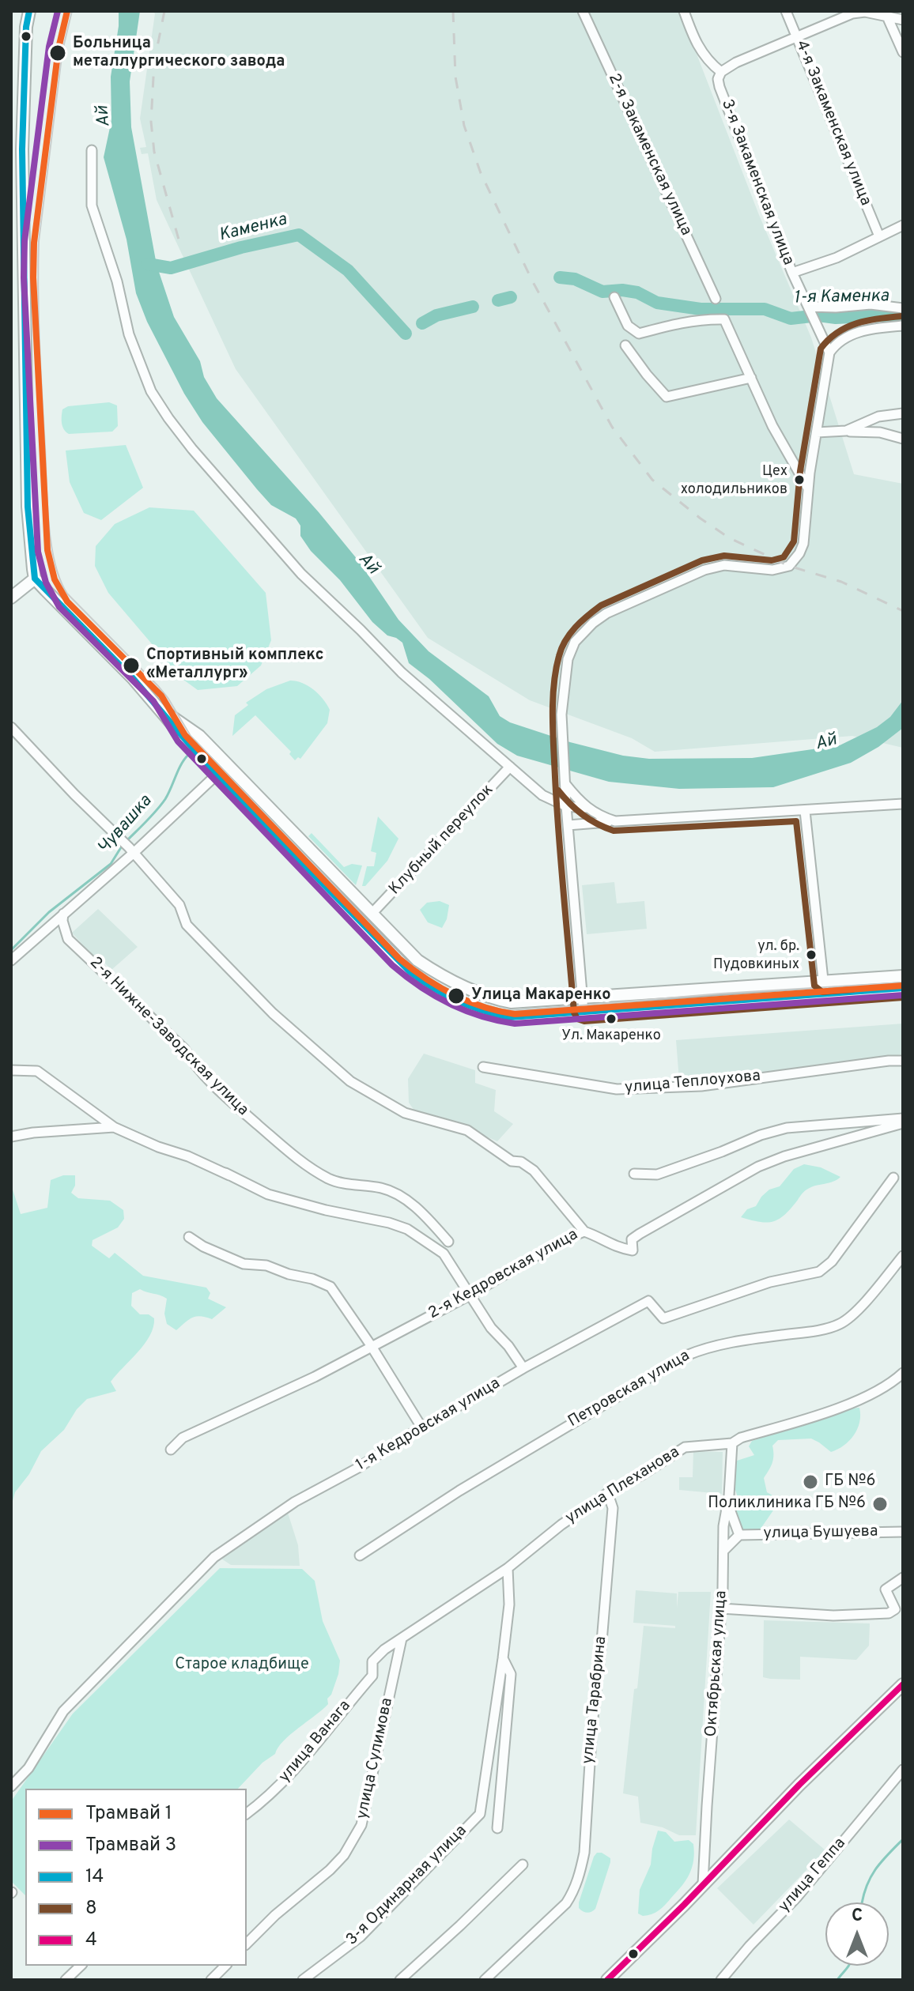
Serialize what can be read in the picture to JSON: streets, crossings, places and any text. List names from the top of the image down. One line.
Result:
{"streets":{"street":["4-я Закаменская улица","2-я Закаменская улица","3-я Закаменская улица","Клубный переулок","2-я Нижне-Заводская улица","улица Теплоухова","2-я Кедровская улица","Петровская улица","1-я Кедровская улица","улица Плеханова","улица Бушуева","Октябрьская улица","улица Тарабрина","улица Ванага","улица Сулимова","улица Геппа","3-я Одинарная улица"]},"crossings":[["улица Плеханова","Октябрьская улица"],["улица Плеханова","улица Тарабрина"],["улица Плеханова","улица Ванага"],["улица Плеханова","улица Сулимова"]],"water":["Ай","Каменка","1-я Каменка","Чувашка"],"parks":["Старое кладбище"],"places":["Больница металлургического завода","Цех холодильников","Спортивный комплекс «Металлург»","ул. бр. Пудовкиных","Улица Макаренко","Ул. Макаренко","ГБ №6","Поликлиника ГБ №6"],"lines":["tram line 1","tram line 3","transit line 14","transit line 8","transit line 4"],"legend":["Трамвай 1","Трамвай 3","14","8","4"],"north":"top"}
